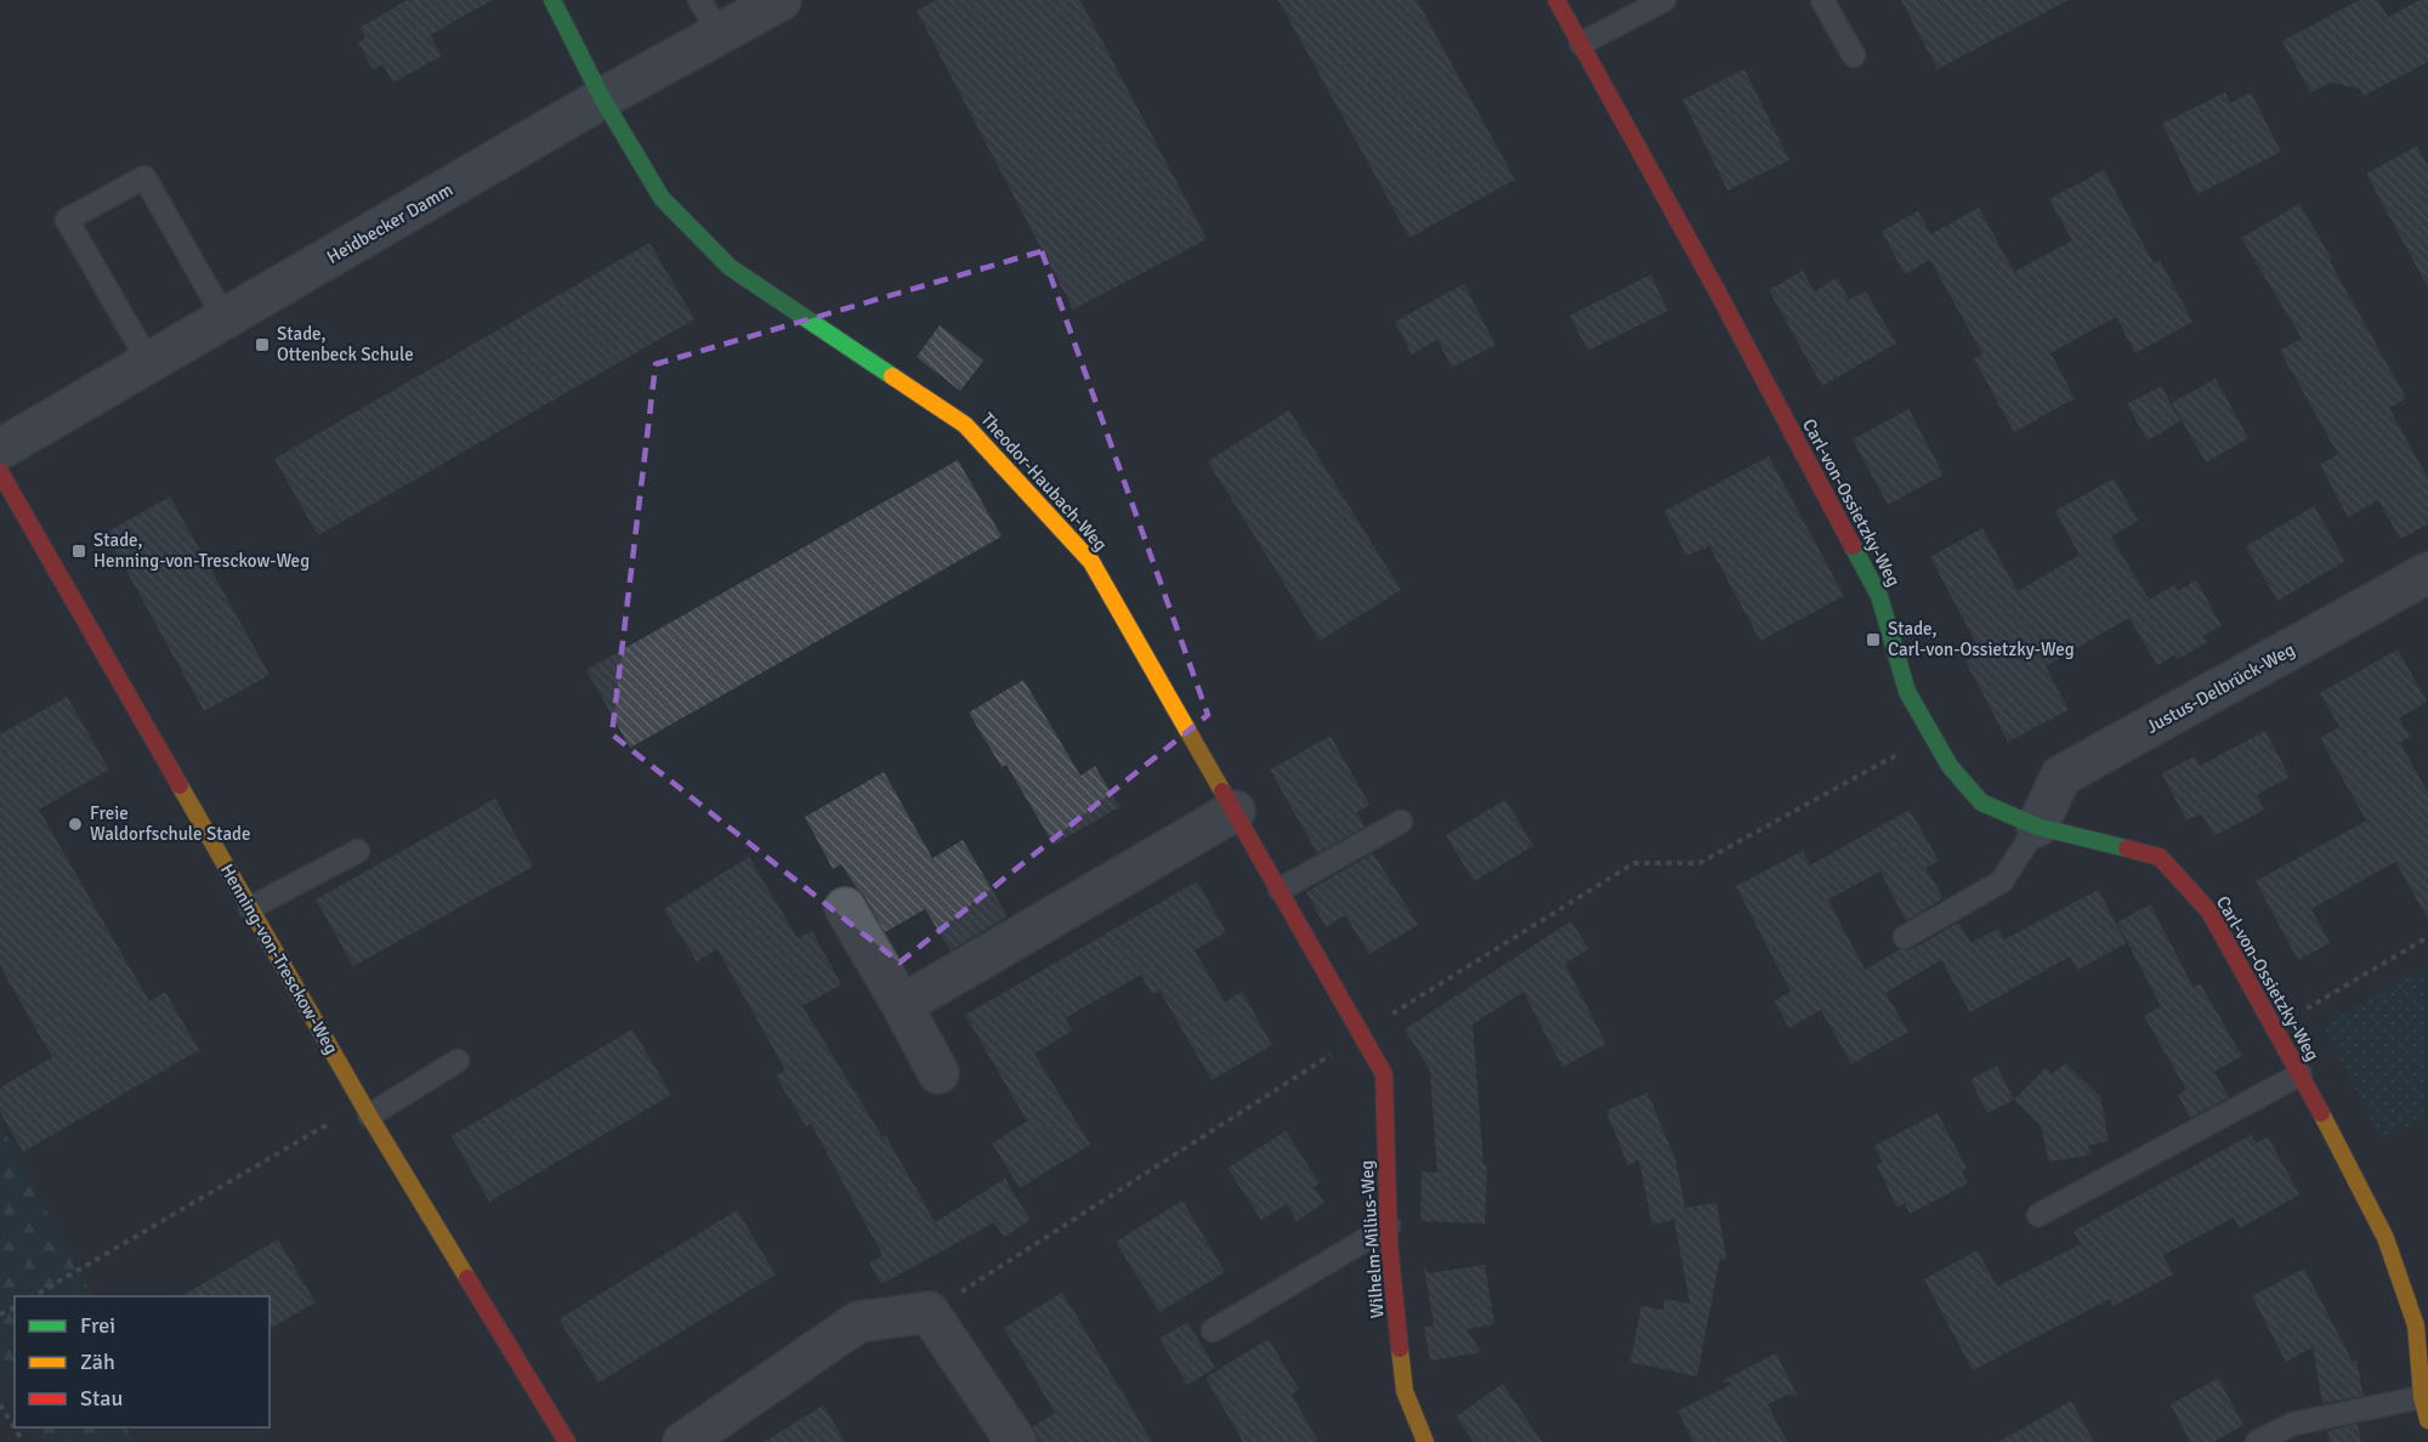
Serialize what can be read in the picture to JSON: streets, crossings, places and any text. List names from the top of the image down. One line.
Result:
{"streets":{"street":["Heidbecker Damm","Theodor-Haubach-Weg","Carl-von-Ossietzky-Weg","Justus-Delbrück-Weg","Henning-von-Tresckow-Weg","Wilhelm-Milius-Weg"]},"crossings":[["Heidbecker Damm","Theodor-Haubach-Weg"],["Theodor-Haubach-Weg","Wilhelm-Milius-Weg"],["Carl-von-Ossietzky-Weg","Justus-Delbrück-Weg"]],"places":{"transit":["Stade, Ottenbeck Schule","Stade, Henning-von-Tresckow-Weg","Stade, Carl-von-Ossietzky-Weg"],"other":["Freie Waldorfschule Stade"]},"legend":["Frei","Zäh","Stau"]}
